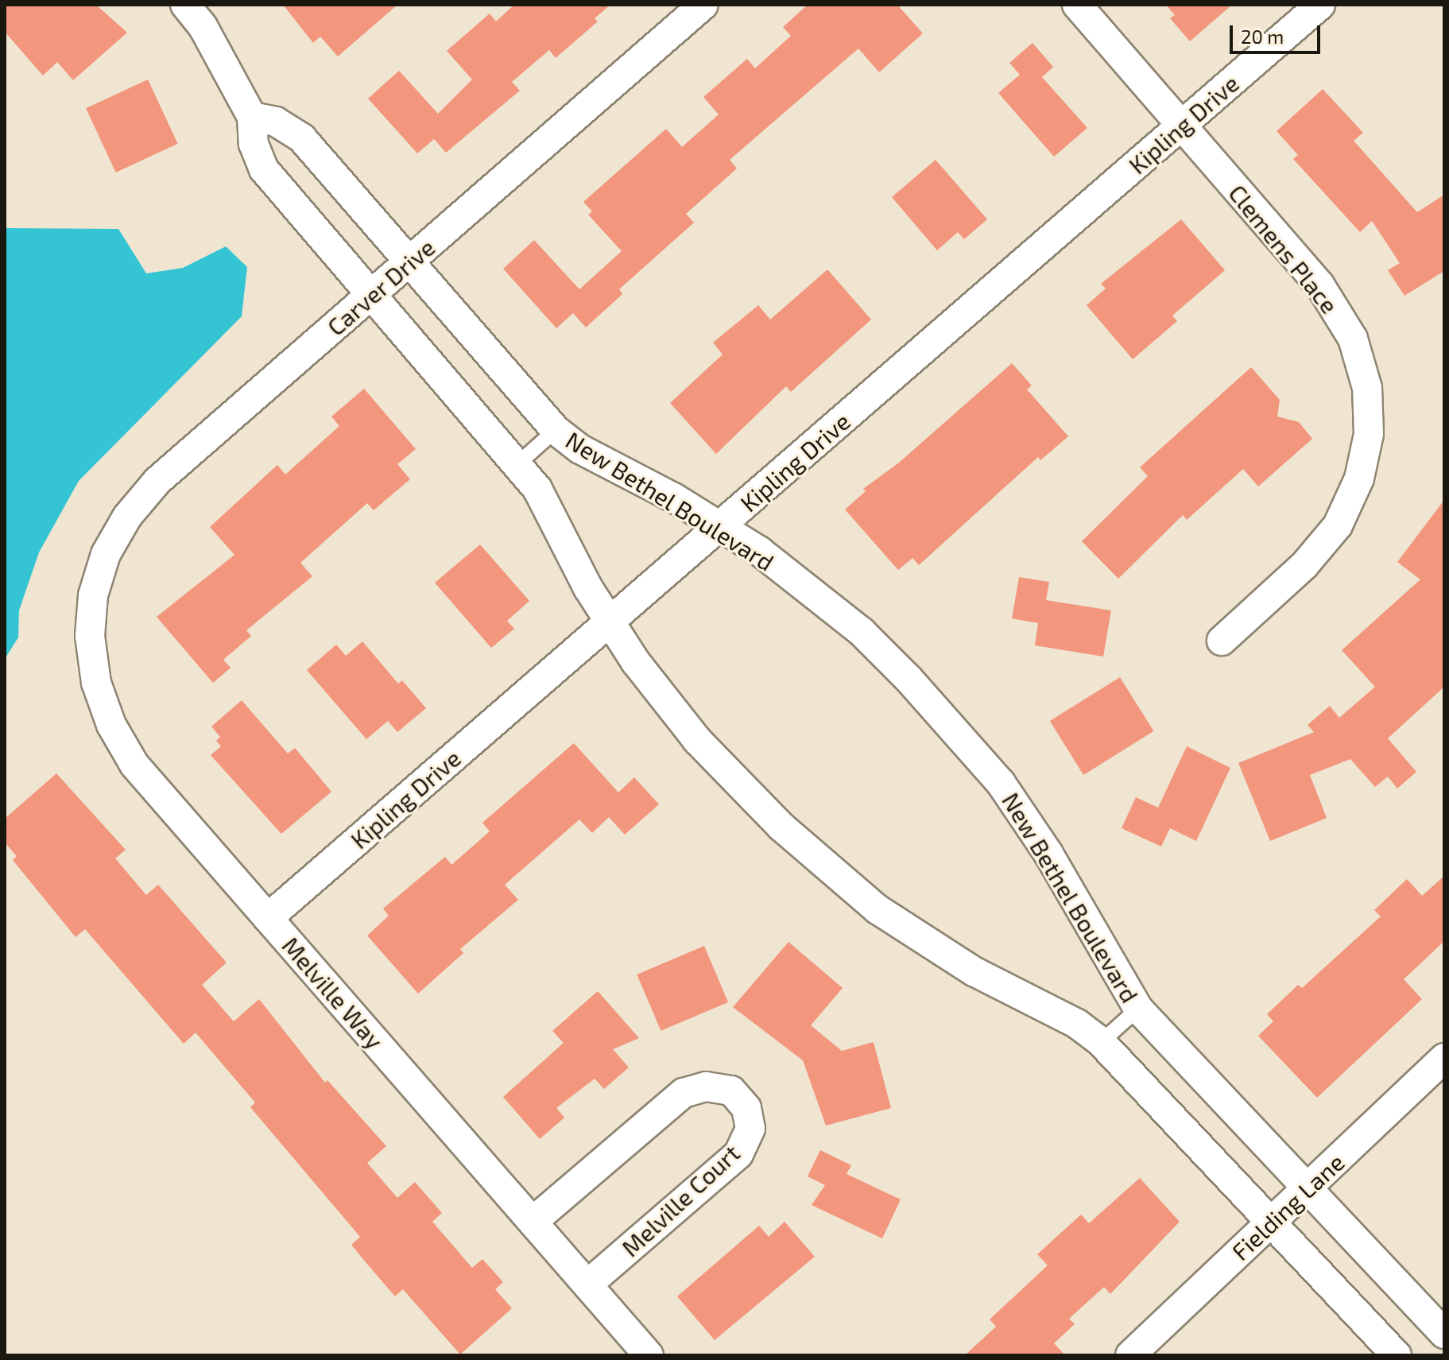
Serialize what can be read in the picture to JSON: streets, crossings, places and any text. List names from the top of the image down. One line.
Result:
{"streets":{"street":["Kipling Drive","Clemens Place","Carver Drive","New Bethel Boulevard","Melville Way","Melville Court","Fielding Lane"]},"crossings":[["Kipling Drive","Clemens Place"],["Kipling Drive","New Bethel Boulevard"],["Kipling Drive","Melville Way"],["Carver Drive","New Bethel Boulevard"],["Carver Drive","Melville Way"],["New Bethel Boulevard","Fielding Lane"],["Melville Way","Melville Court"]],"scale_bar":"20 m"}
